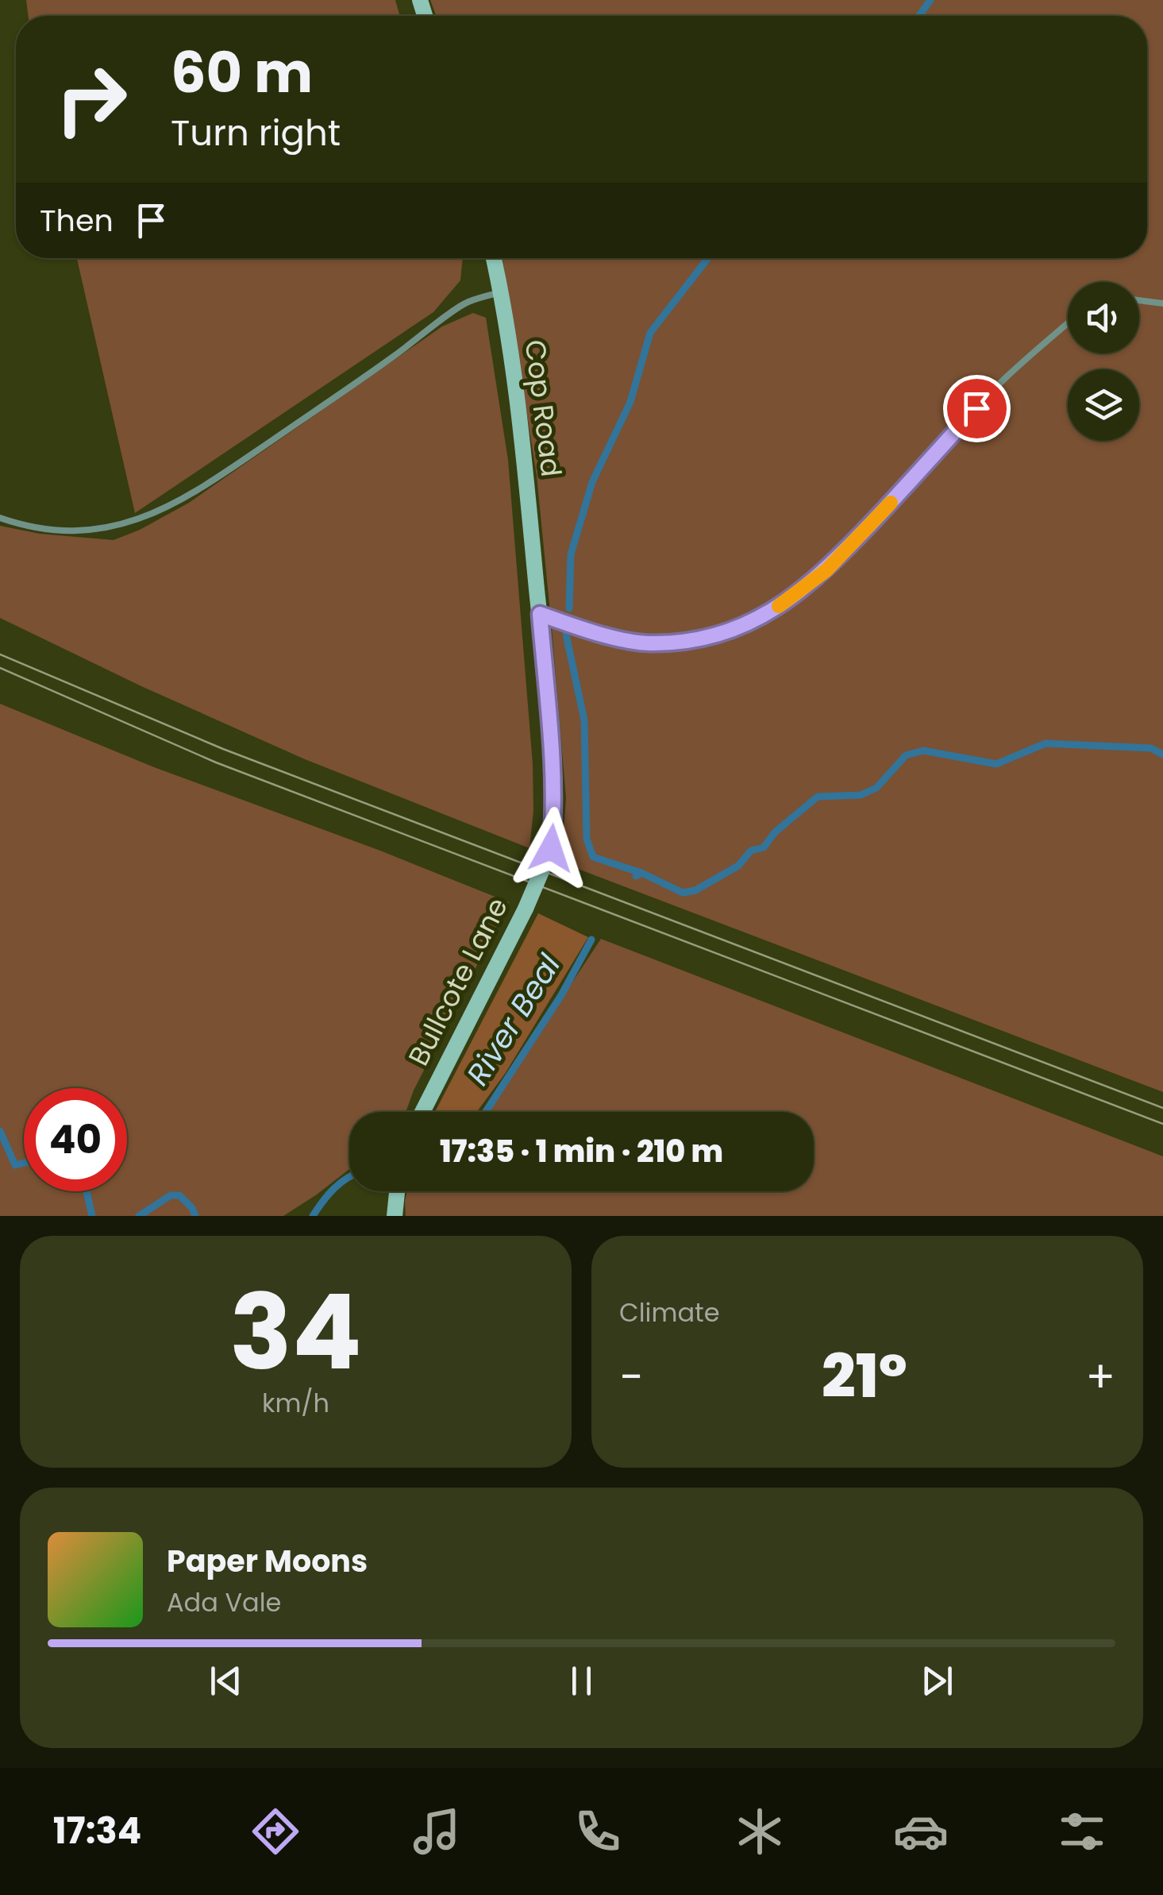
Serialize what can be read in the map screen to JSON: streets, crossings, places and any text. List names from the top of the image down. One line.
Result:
{"streets":{"street":["Cop Road","Bullcote Lane"]},"crossings":[["Cop Road","Bullcote Lane"]],"water":["River Beal"],"page":{"turn":["60 m","Turn right"],"then":"Then","limit":"40","trip":"17:35 · 1 min · 210 m","tile":[["34","km/h"],"Climate"],"heat":["−","21°","+"],"song":["Paper Moons","Ada Vale"],"tabs":"17:34"}}
